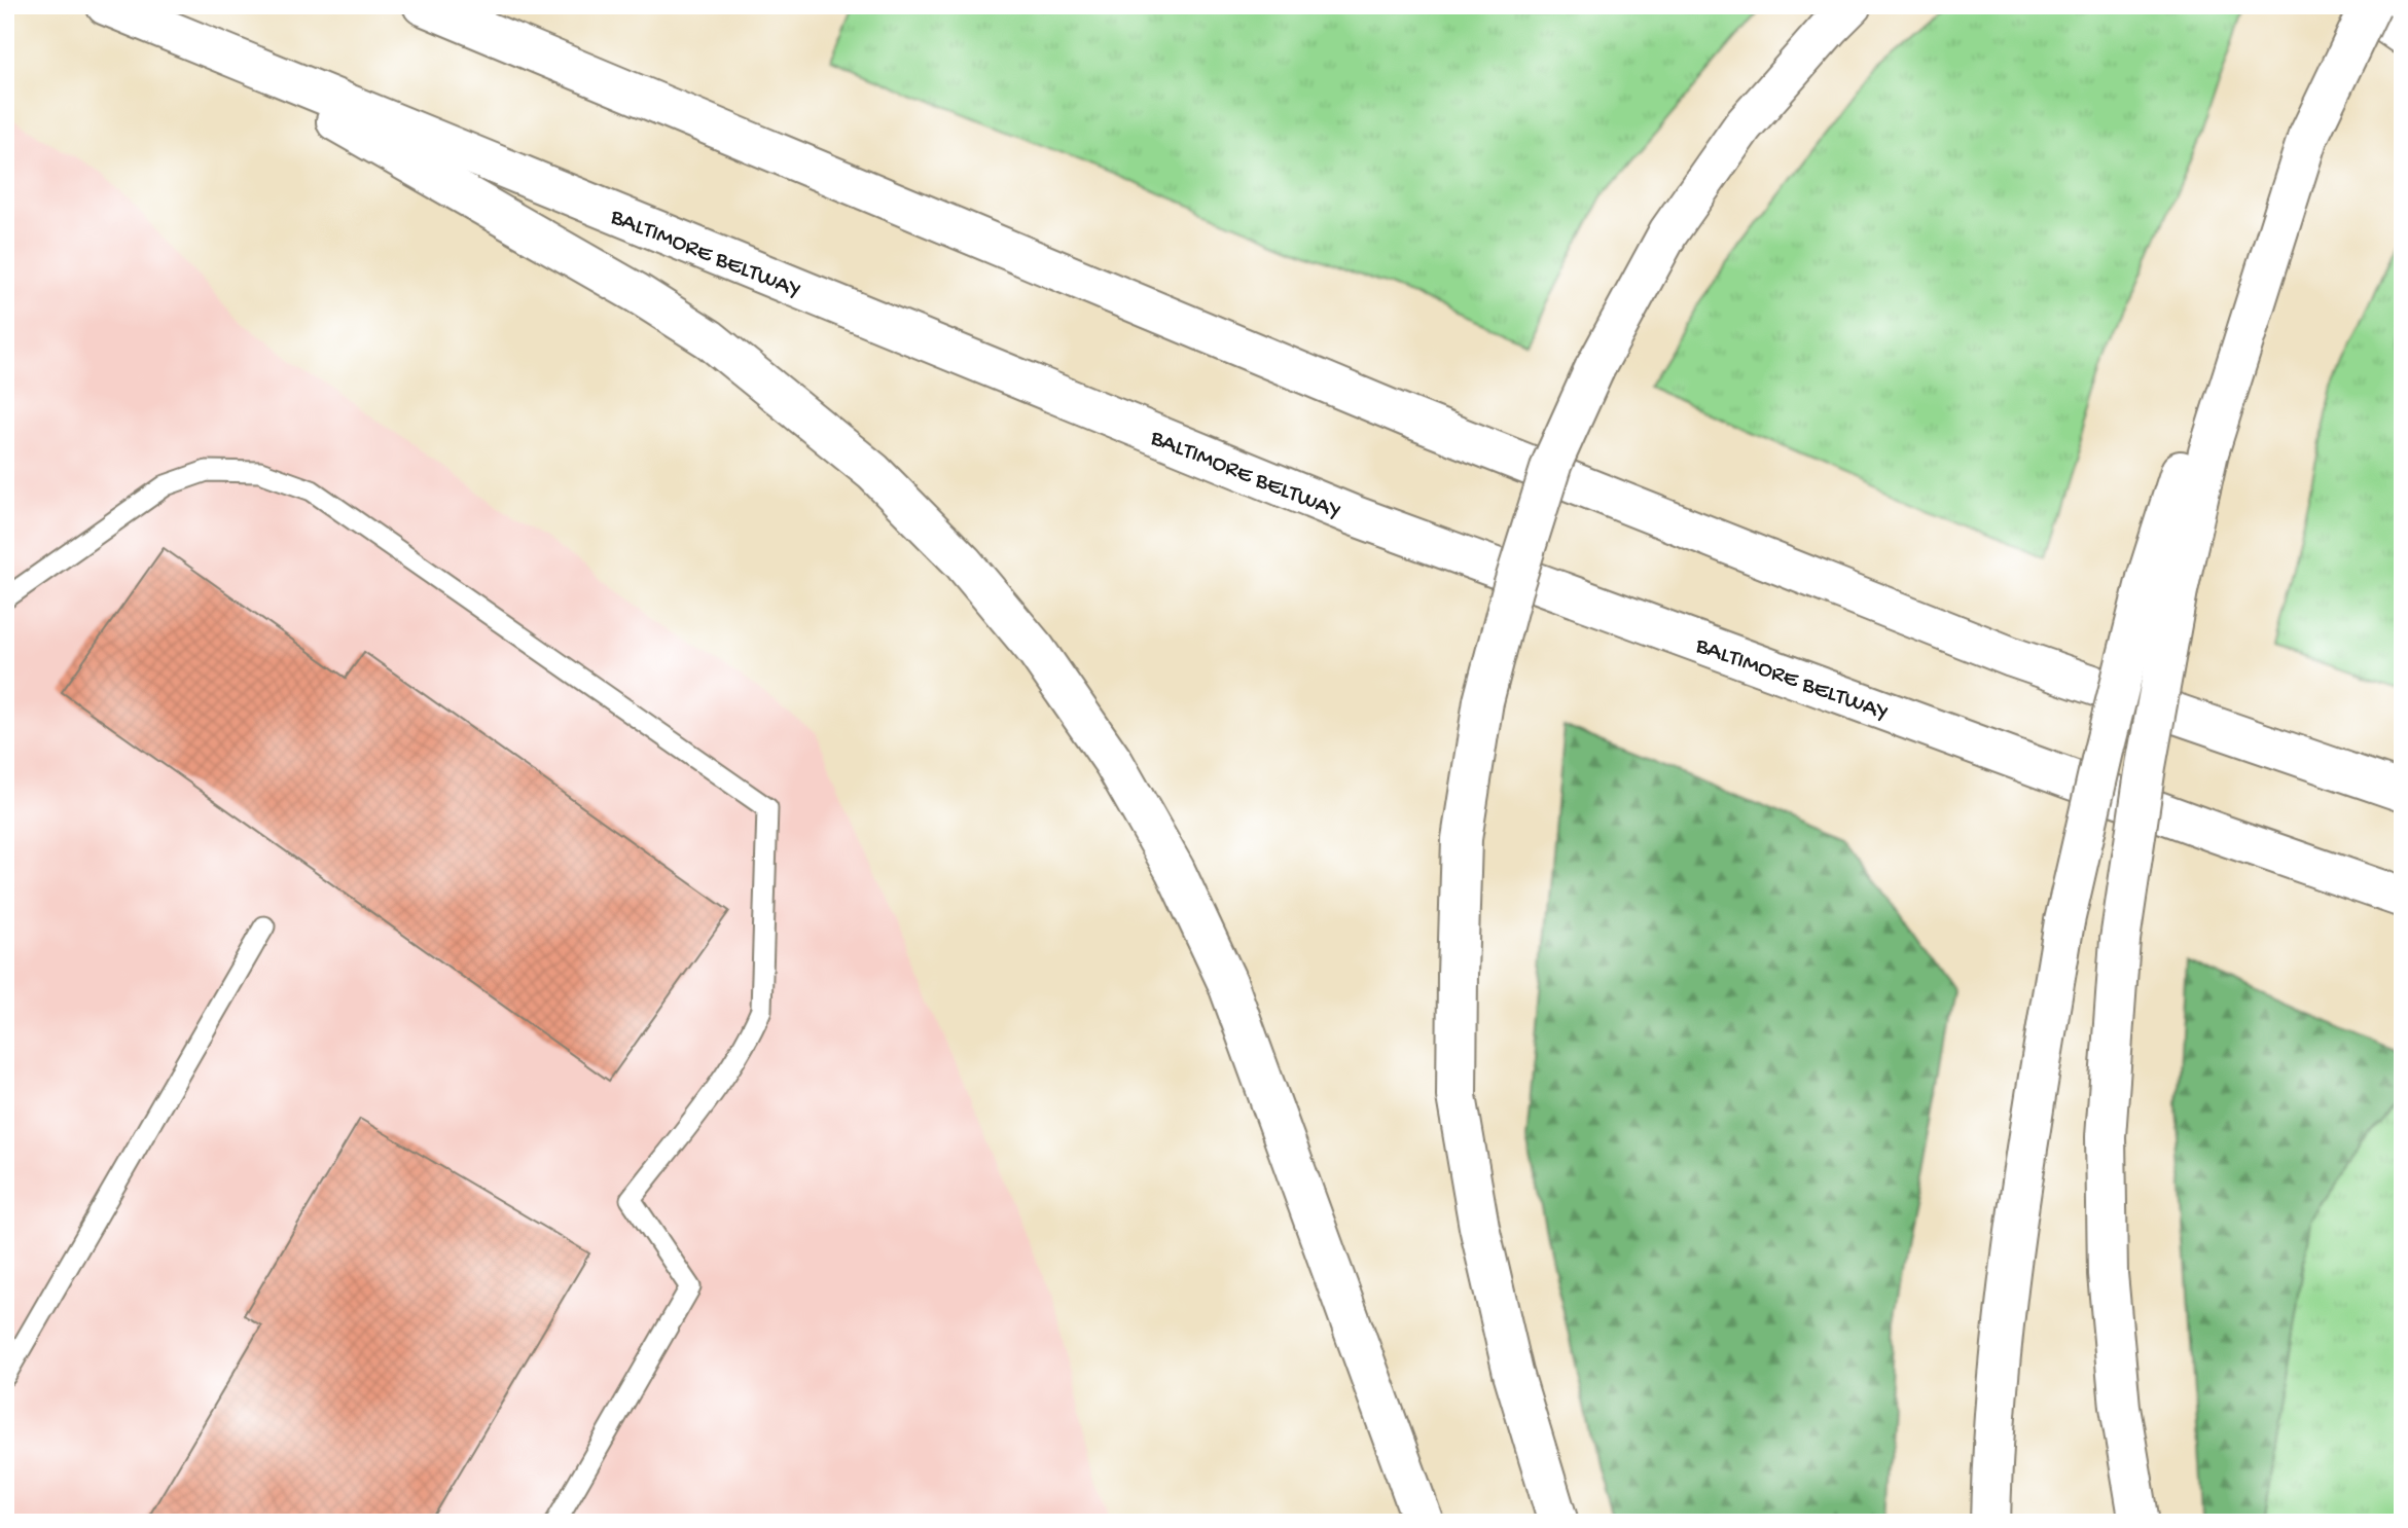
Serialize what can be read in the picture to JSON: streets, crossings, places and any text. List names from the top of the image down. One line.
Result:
{"streets":{"highway":["BALTIMORE BELTWAY"]}}
